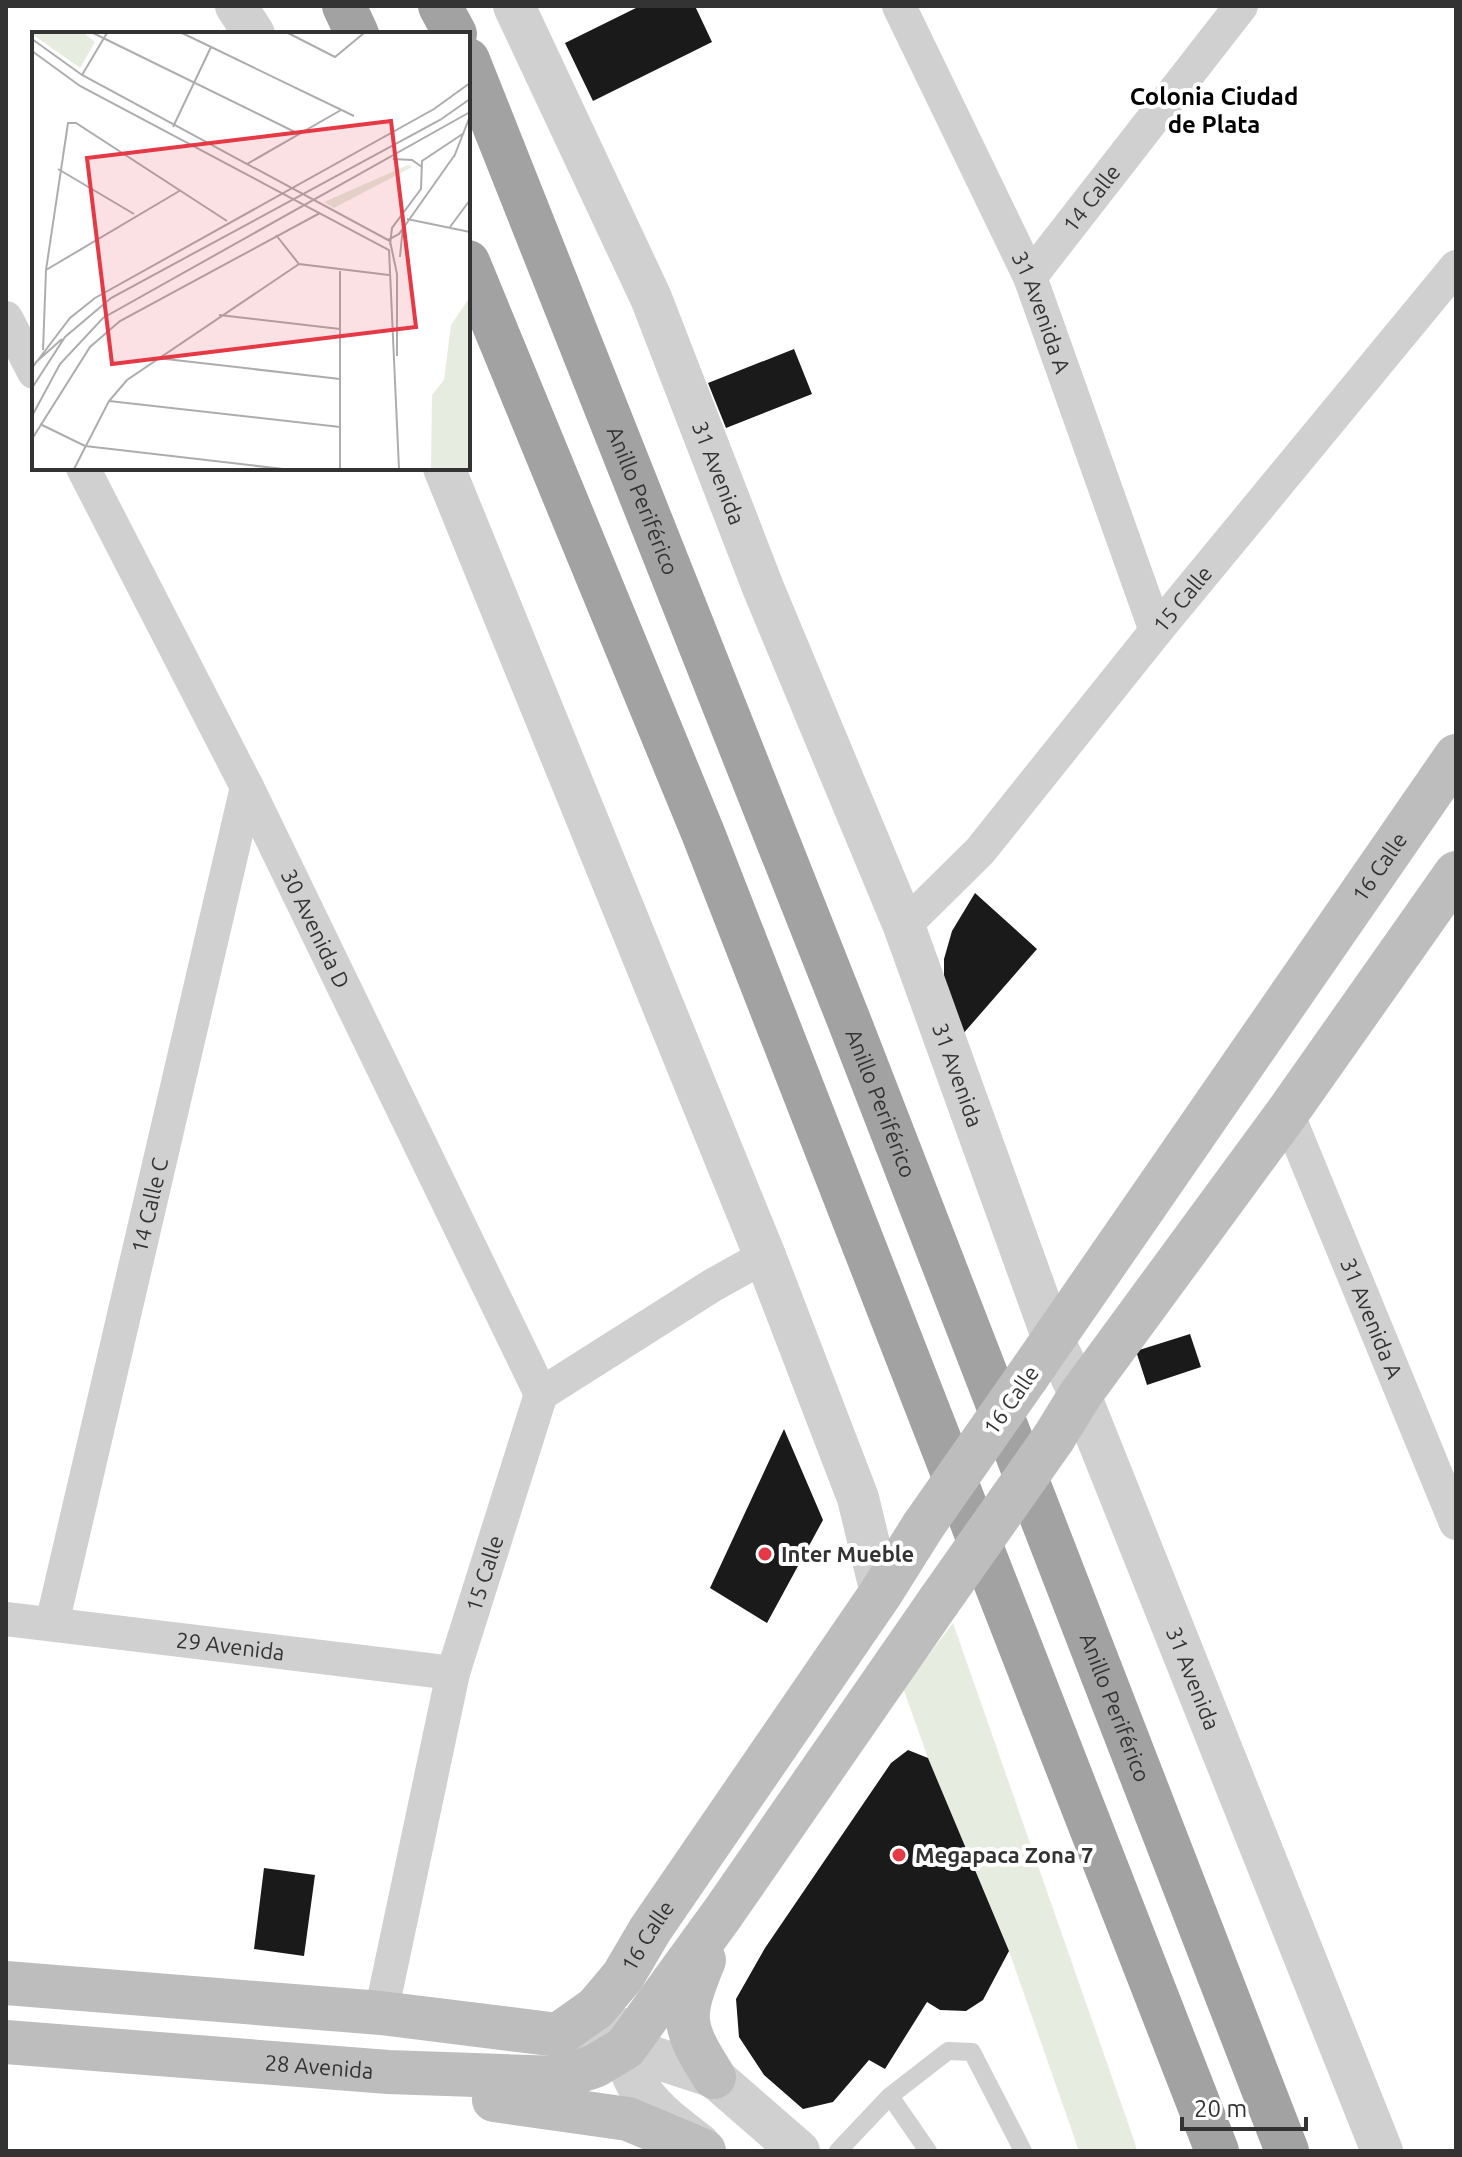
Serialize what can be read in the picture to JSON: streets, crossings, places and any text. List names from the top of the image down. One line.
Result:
{"streets":{"highway":["Anillo Periférico"],"main road":["16 Calle","28 Avenida"],"street":["14 Calle","31 Avenida A","31 Avenida","15 Calle","30 Avenida D","14 Calle C","29 Avenida"]},"crossings":[["14 Calle","31 Avenida A"],["31 Avenida A","15 Calle"],["31 Avenida A","16 Calle"],["31 Avenida","15 Calle"],["31 Avenida","16 Calle"],["15 Calle","30 Avenida D"],["15 Calle","29 Avenida"],["16 Calle","28 Avenida"],["30 Avenida D","14 Calle C"],["14 Calle C","29 Avenida"]],"districts":["Colonia Ciudad de Plata"],"places":["Inter Mueble","Megapaca Zona 7"],"scale_bar":"20 m"}
